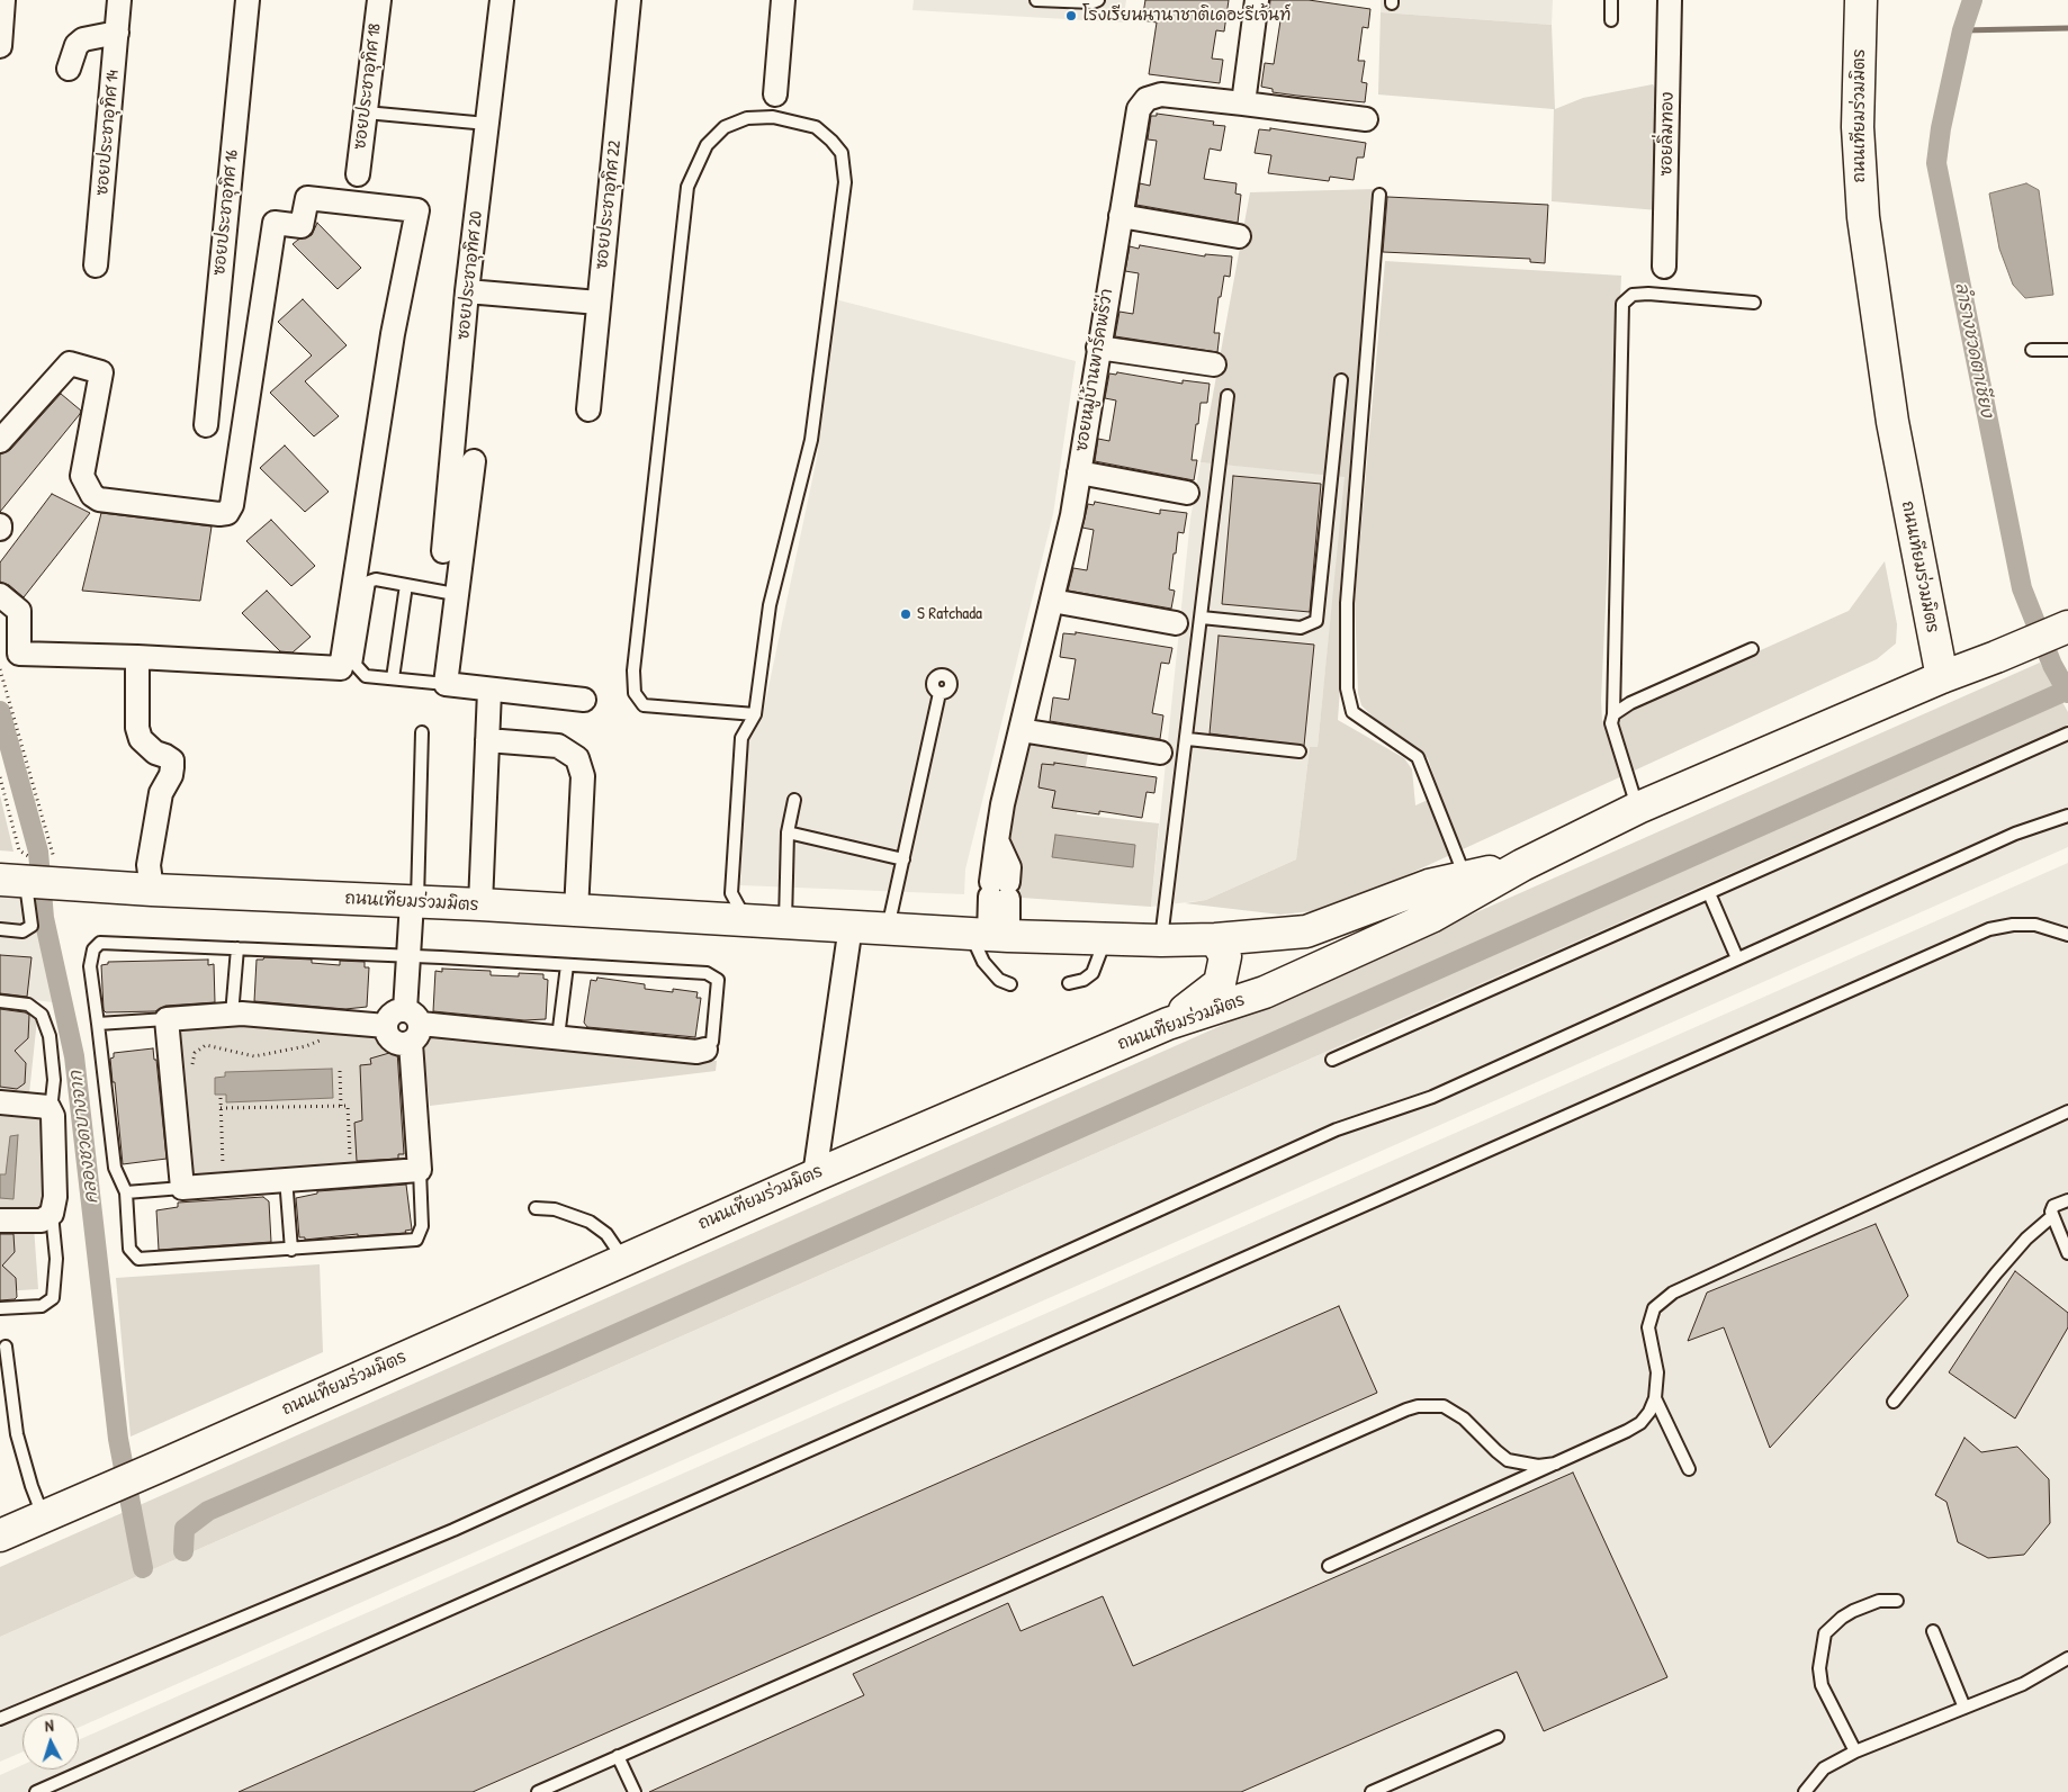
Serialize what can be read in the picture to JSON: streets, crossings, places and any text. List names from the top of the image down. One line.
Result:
{"streets":{"street":["ซอยประชาอุทิศ 18","ถนนเทียมร่วมมิตร","ซอยประชาอุทิศ 14","ซอยลิ่มทอง","ซอยประชาอุทิศ 22","ซอยประชาอุทิศ 16","ซอยประชาอุทิศ 20","ซอยหมู่บ้านพาร์คพรีว่า"]},"crossings":[["ถนนเทียมร่วมมิตร","ซอยหมู่บ้านพาร์คพรีว่า"]],"water":["ลำรางชวดตาเชียง","คลองชวดบางจาก"],"places":["โรงเรียนนานาชาติเดอะรีเจ้นท์","S Ratchada"],"north":"top"}
